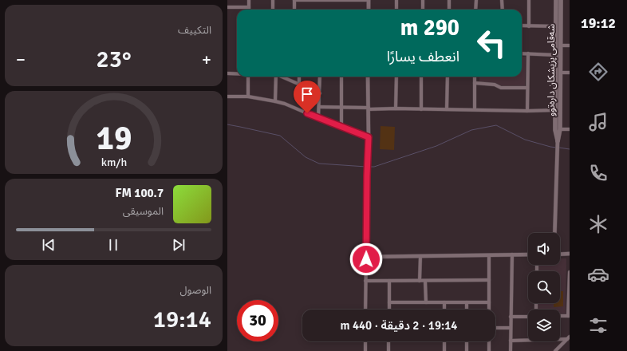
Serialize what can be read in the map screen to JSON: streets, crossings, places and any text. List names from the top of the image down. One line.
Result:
{"streets":{"main road":["شەقامی پزیشکان دارەتوو"]},"page":{"tabs":"19:12","tile":["التكييف",["الوصول","19:14"]],"turn":["290 m","انعطف يسارًا"],"heat":["−","23°","+"],"song":["100.7 FM","الموسيقى"],"limit":"30","trip":"19:14 · 2 دقيقة · 440 m","gauge":["19","km/h"]}}
